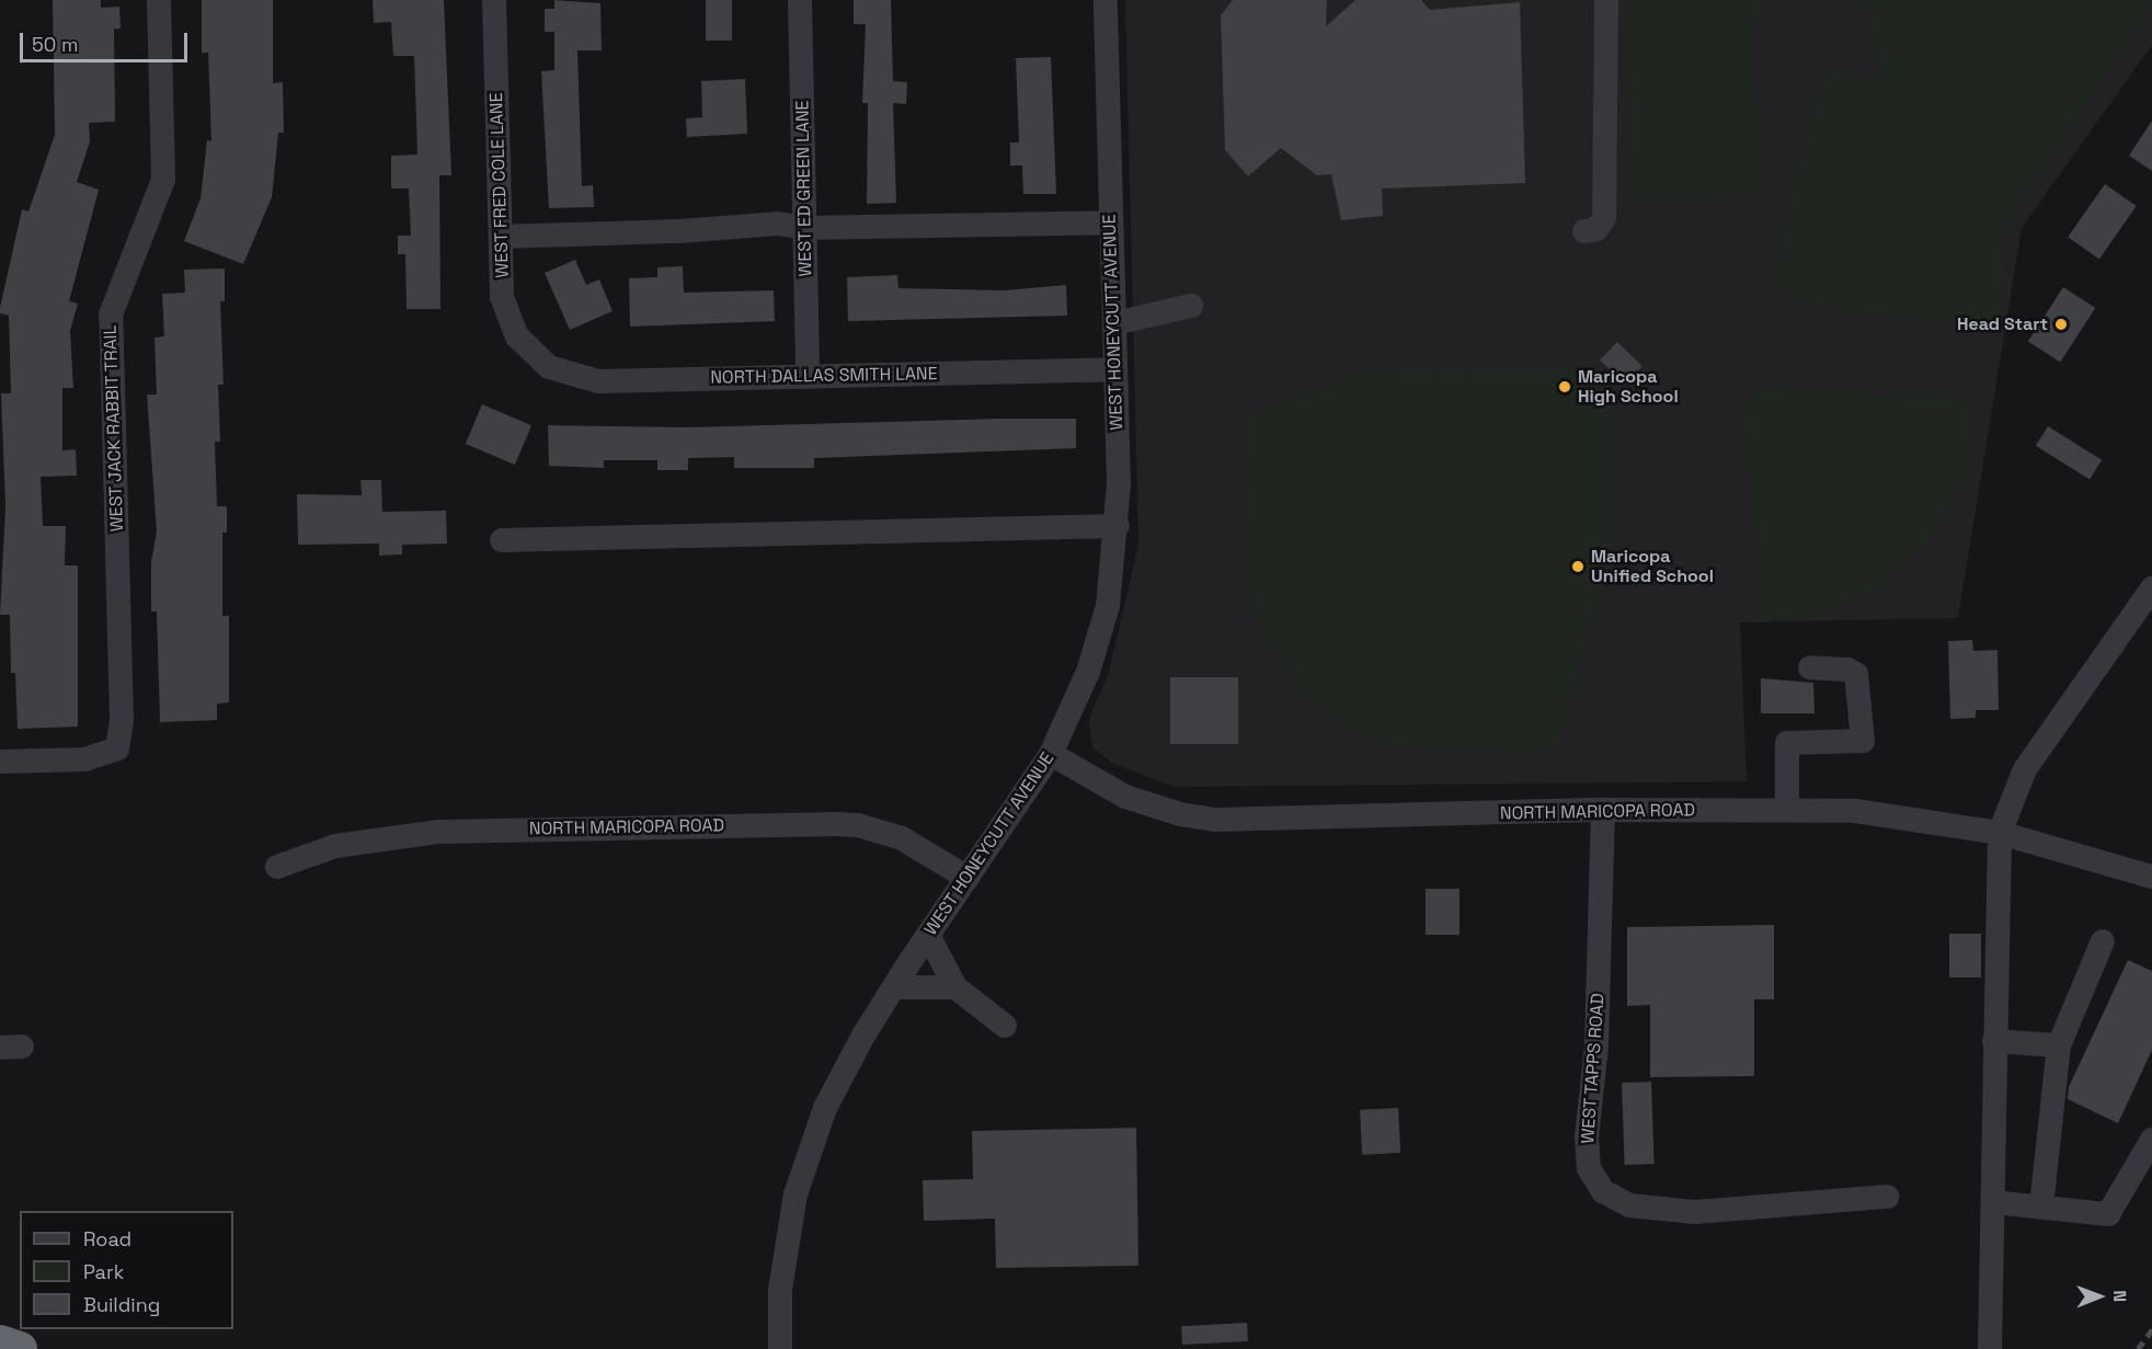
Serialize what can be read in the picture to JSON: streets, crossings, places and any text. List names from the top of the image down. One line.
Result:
{"streets":{"street":["WEST FRED COLE LANE","WEST ED GREEN LANE","WEST HONEYCUTT AVENUE","NORTH DALLAS SMITH LANE","WEST JACK RABBIT TRAIL","NORTH MARICOPA ROAD","WEST TAPPS ROAD"]},"crossings":[["WEST FRED COLE LANE","NORTH DALLAS SMITH LANE"],["WEST ED GREEN LANE","NORTH DALLAS SMITH LANE"],["WEST HONEYCUTT AVENUE","NORTH DALLAS SMITH LANE"],["WEST HONEYCUTT AVENUE","NORTH MARICOPA ROAD"],["NORTH MARICOPA ROAD","WEST TAPPS ROAD"]],"places":["Head Start","Maricopa High School","Maricopa Unified School"],"legend":["Road","Park","Building"],"scale_bar":"50 m","north":"right"}
